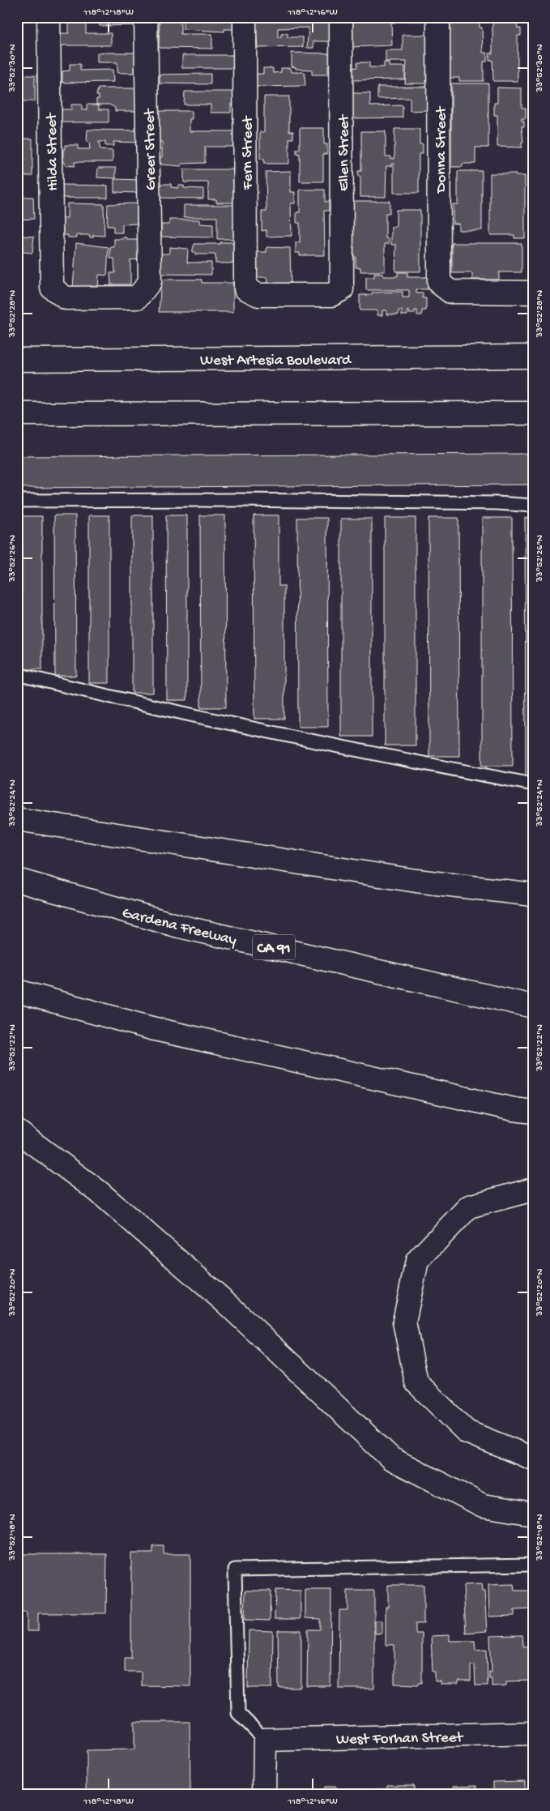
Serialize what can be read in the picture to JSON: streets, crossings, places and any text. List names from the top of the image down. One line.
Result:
{"streets":{"main road":["Greer Street","Donna Street","Hilda Street","Fern Street","Ellen Street","West Artesia Boulevard","Gardena Freeway","CA 91","West Forhan Street"]},"crossings":[["Greer Street","Hilda Street"],["Fern Street","Ellen Street"]],"coordinates":["118°12'18\"W","118°12'16\"W","33°52'30\"N","33°52'28\"N","33°52'26\"N","33°52'24\"N","33°52'22\"N","33°52'20\"N","33°52'18\"N"]}
